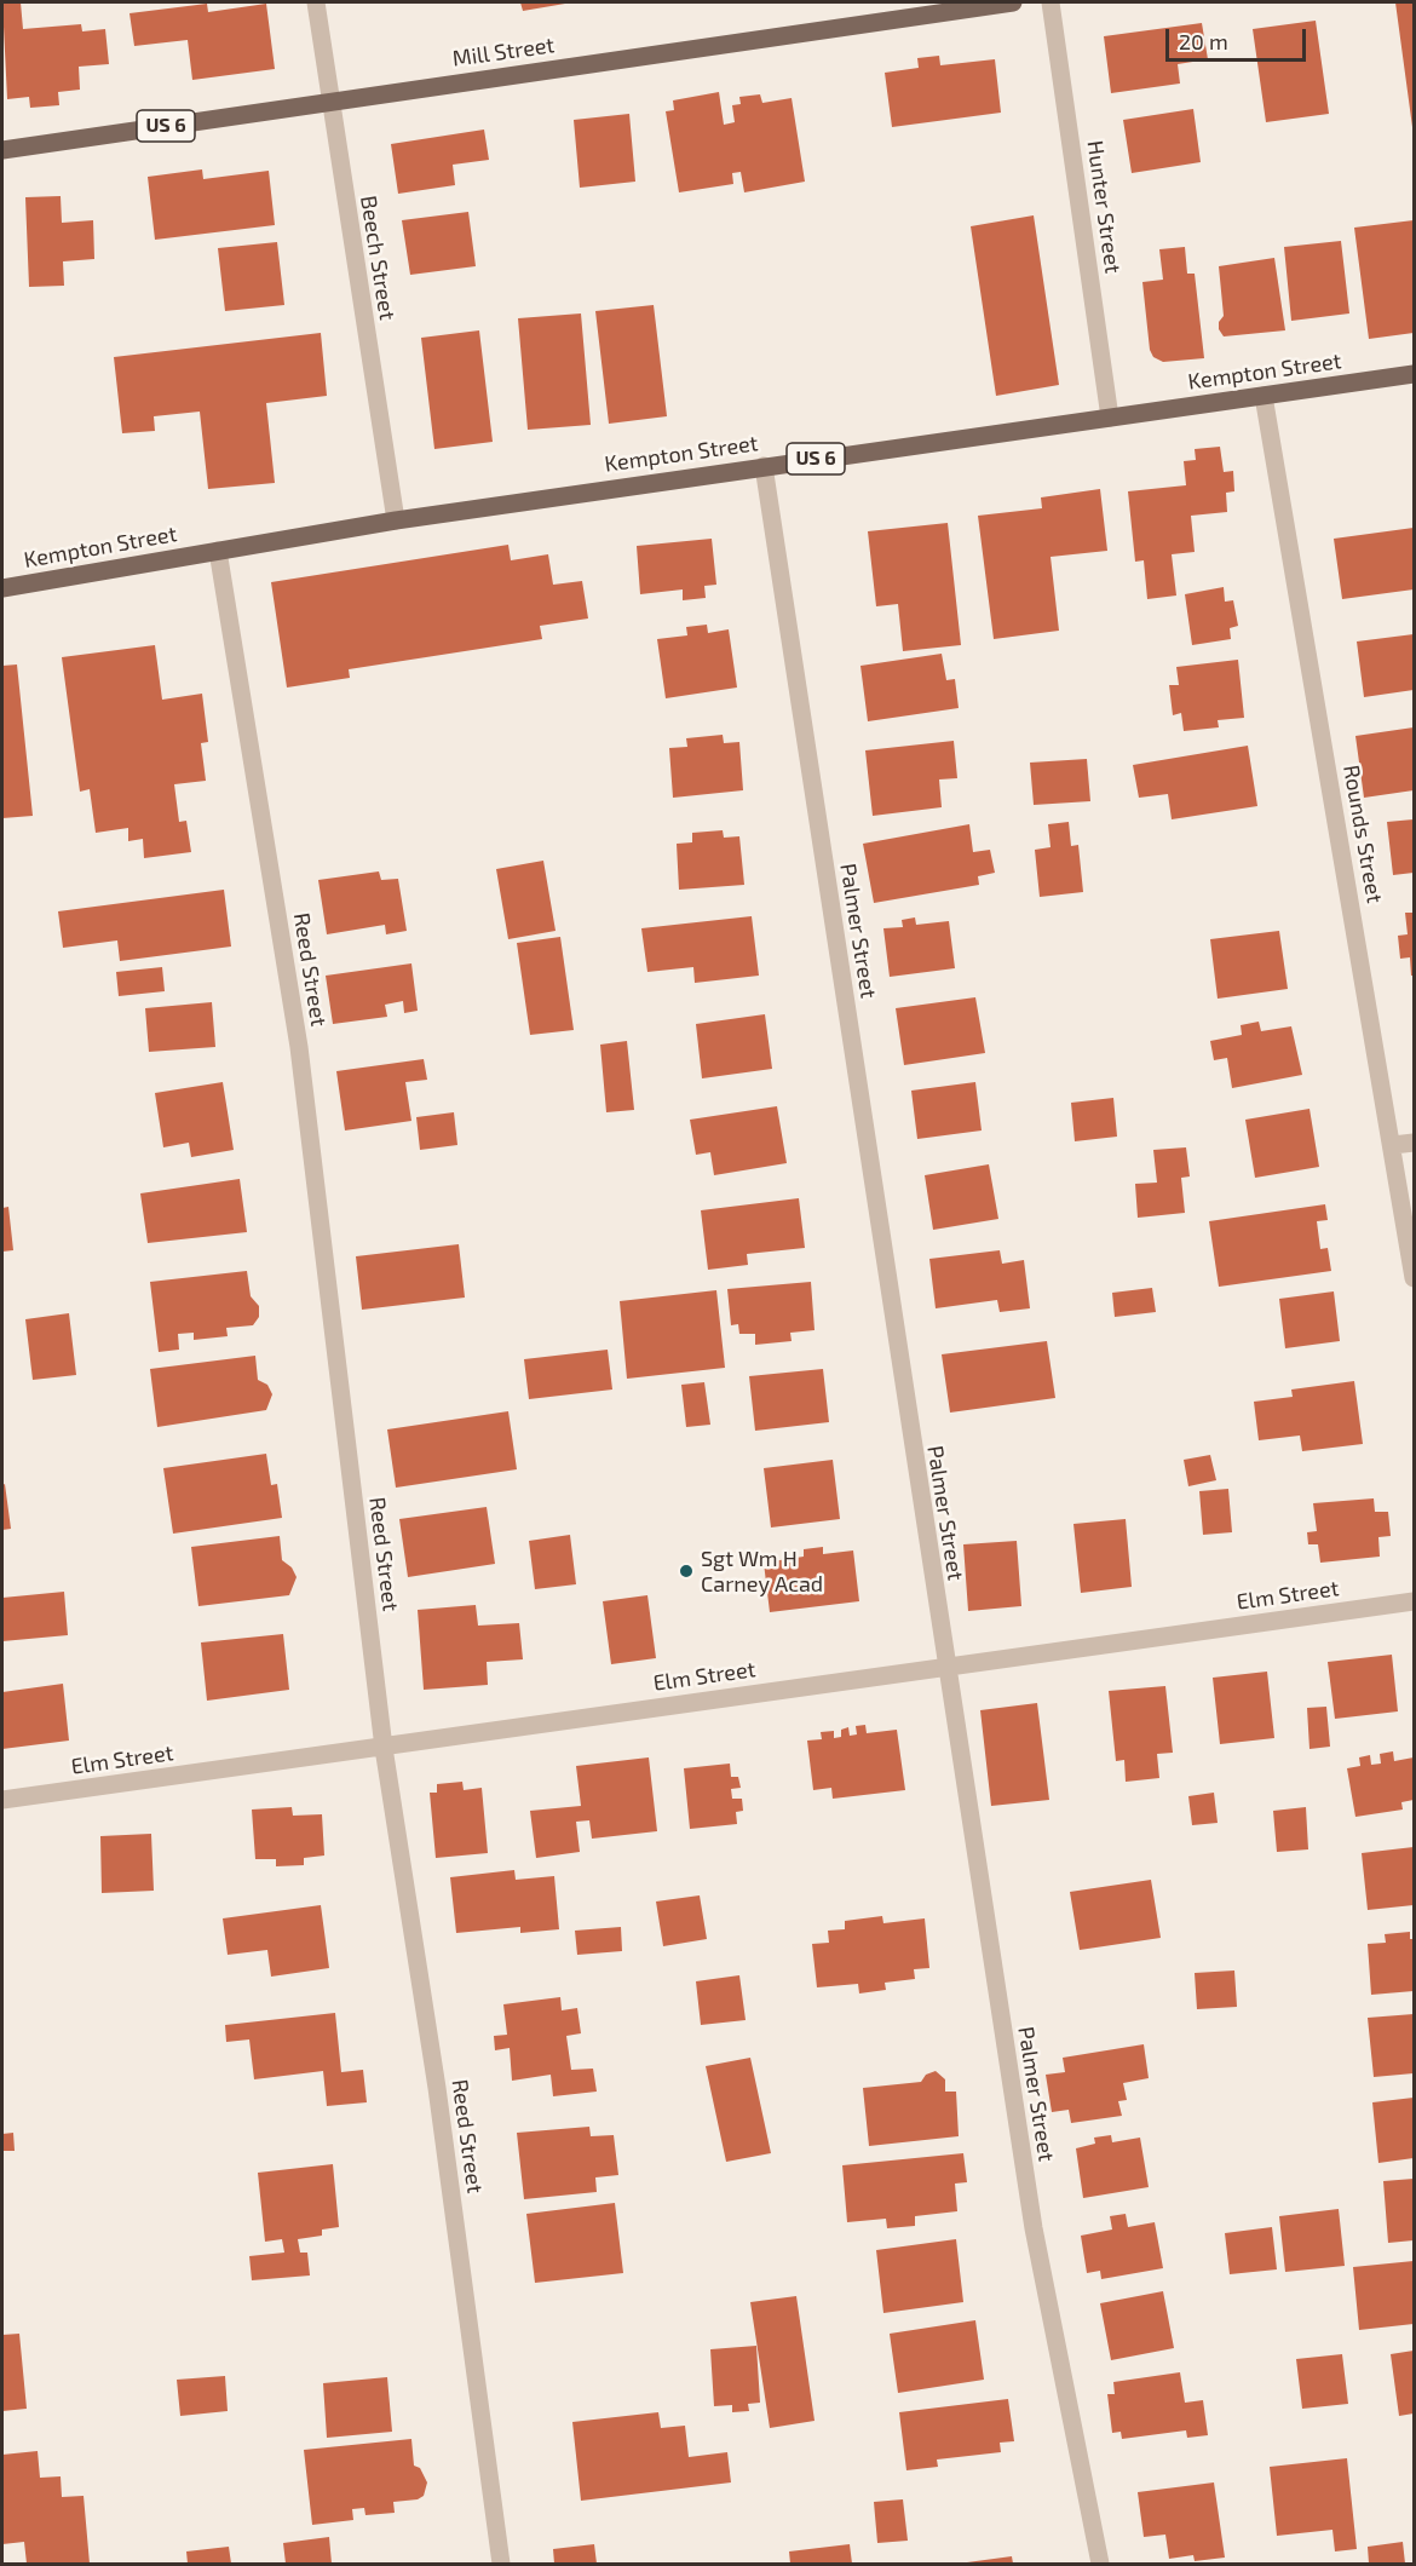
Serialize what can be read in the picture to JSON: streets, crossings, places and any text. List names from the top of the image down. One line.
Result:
{"streets":{"main road":["Mill Street","US 6","Kempton Street"],"street":["Hunter Street","Beech Street","Rounds Street","Palmer Street","Reed Street","Elm Street"]},"crossings":[["Mill Street","Beech Street"],["Hunter Street","Kempton Street"],["Beech Street","Kempton Street"],["Kempton Street","Rounds Street"],["Kempton Street","Palmer Street"],["Kempton Street","Reed Street"],["Palmer Street","Elm Street"],["Reed Street","Elm Street"]],"places":["Sgt Wm H Carney Acad"],"scale_bar":"20 m"}
